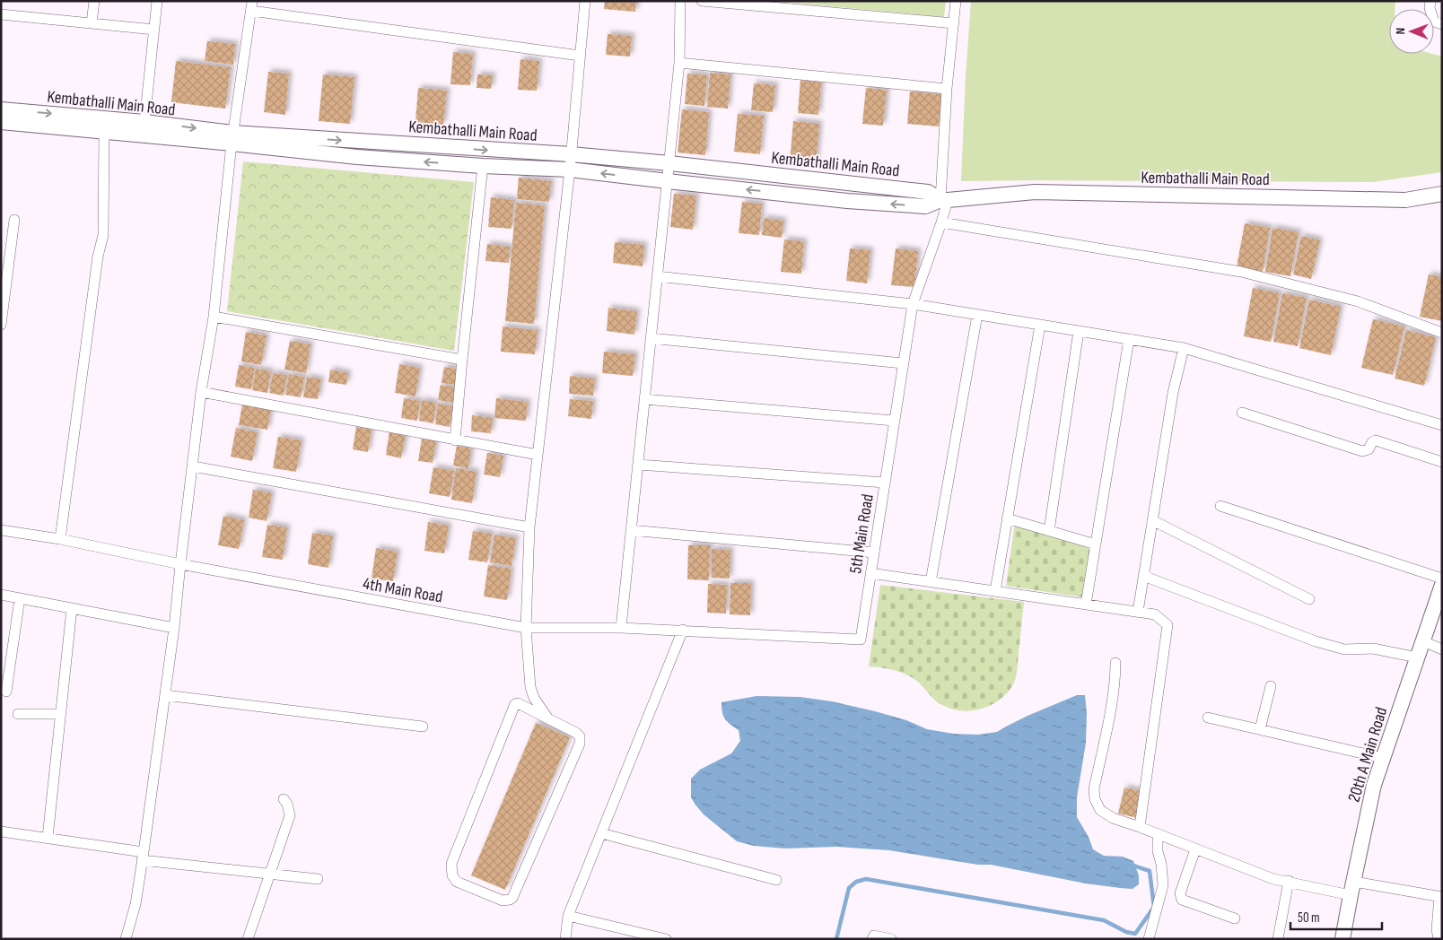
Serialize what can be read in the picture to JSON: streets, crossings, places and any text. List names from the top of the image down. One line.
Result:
{"streets":{"street":["Kembathalli Main Road","5th Main Road","4th Main Road","20th A Main Road"]},"crossings":[["Kembathalli Main Road","5th Main Road"],["5th Main Road","4th Main Road"]],"scale_bar":"50 m","north":"left"}
